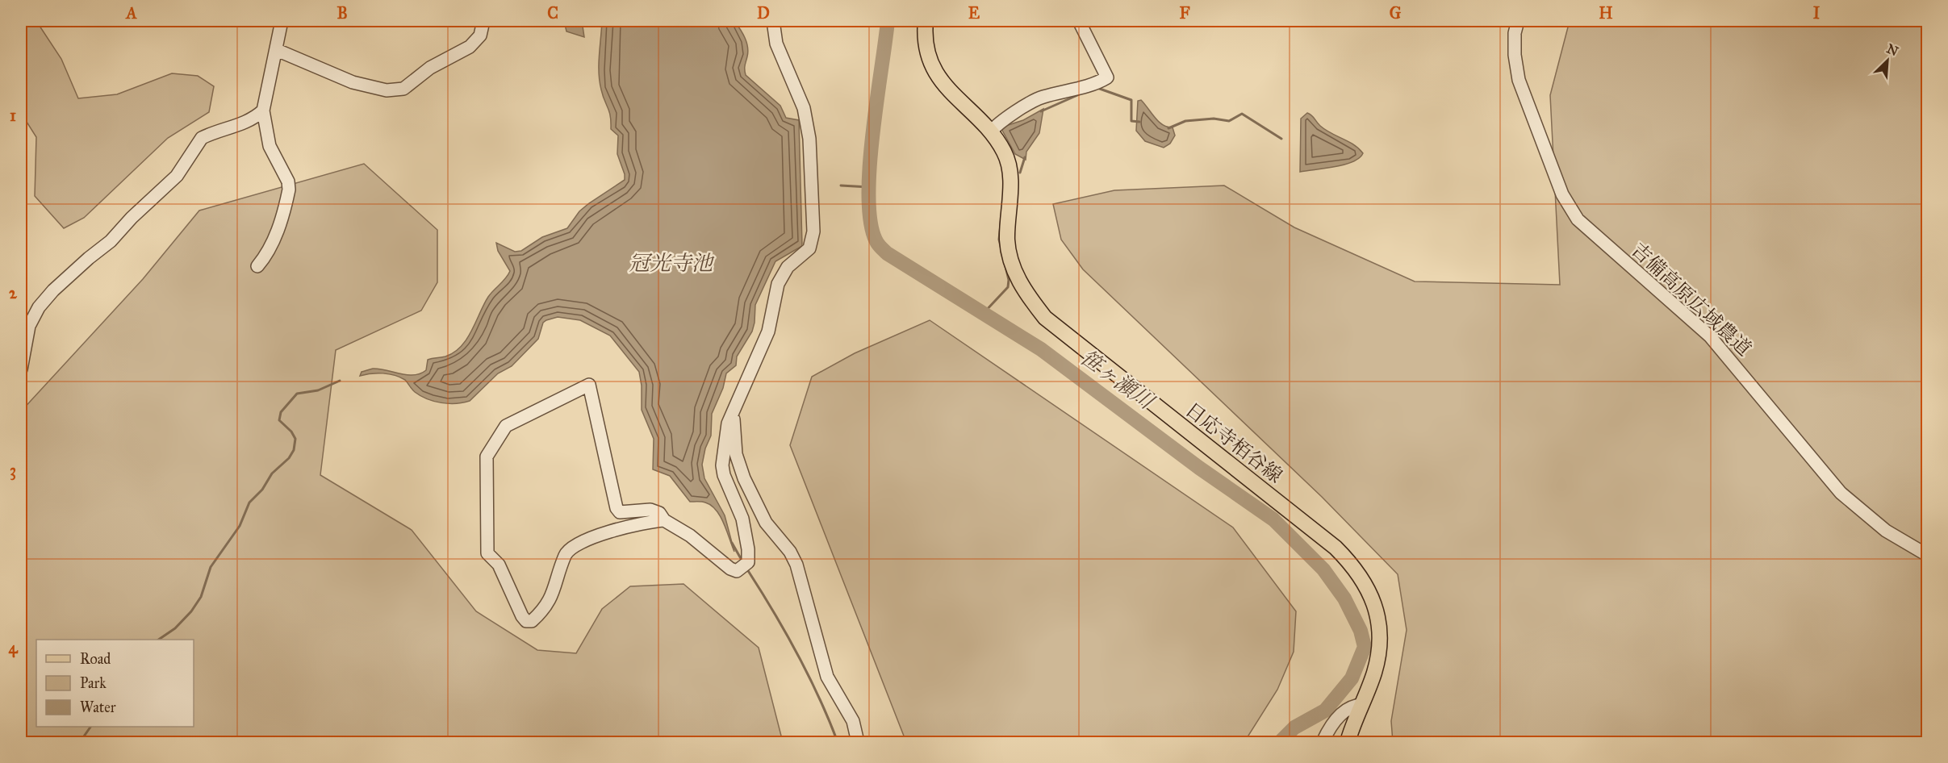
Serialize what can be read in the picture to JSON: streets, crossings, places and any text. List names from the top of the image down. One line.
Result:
{"streets":{"main road":["日応寺栢谷線"],"street":["吉備高原広域農道"]},"water":["冠光寺池","笹ヶ瀬川"],"legend":["Road","Park","Water"],"north":"top right","grid":{"columns":["A","B","C","D","E","F","G","H","I"],"rows":["1","2","3","4"]}}
